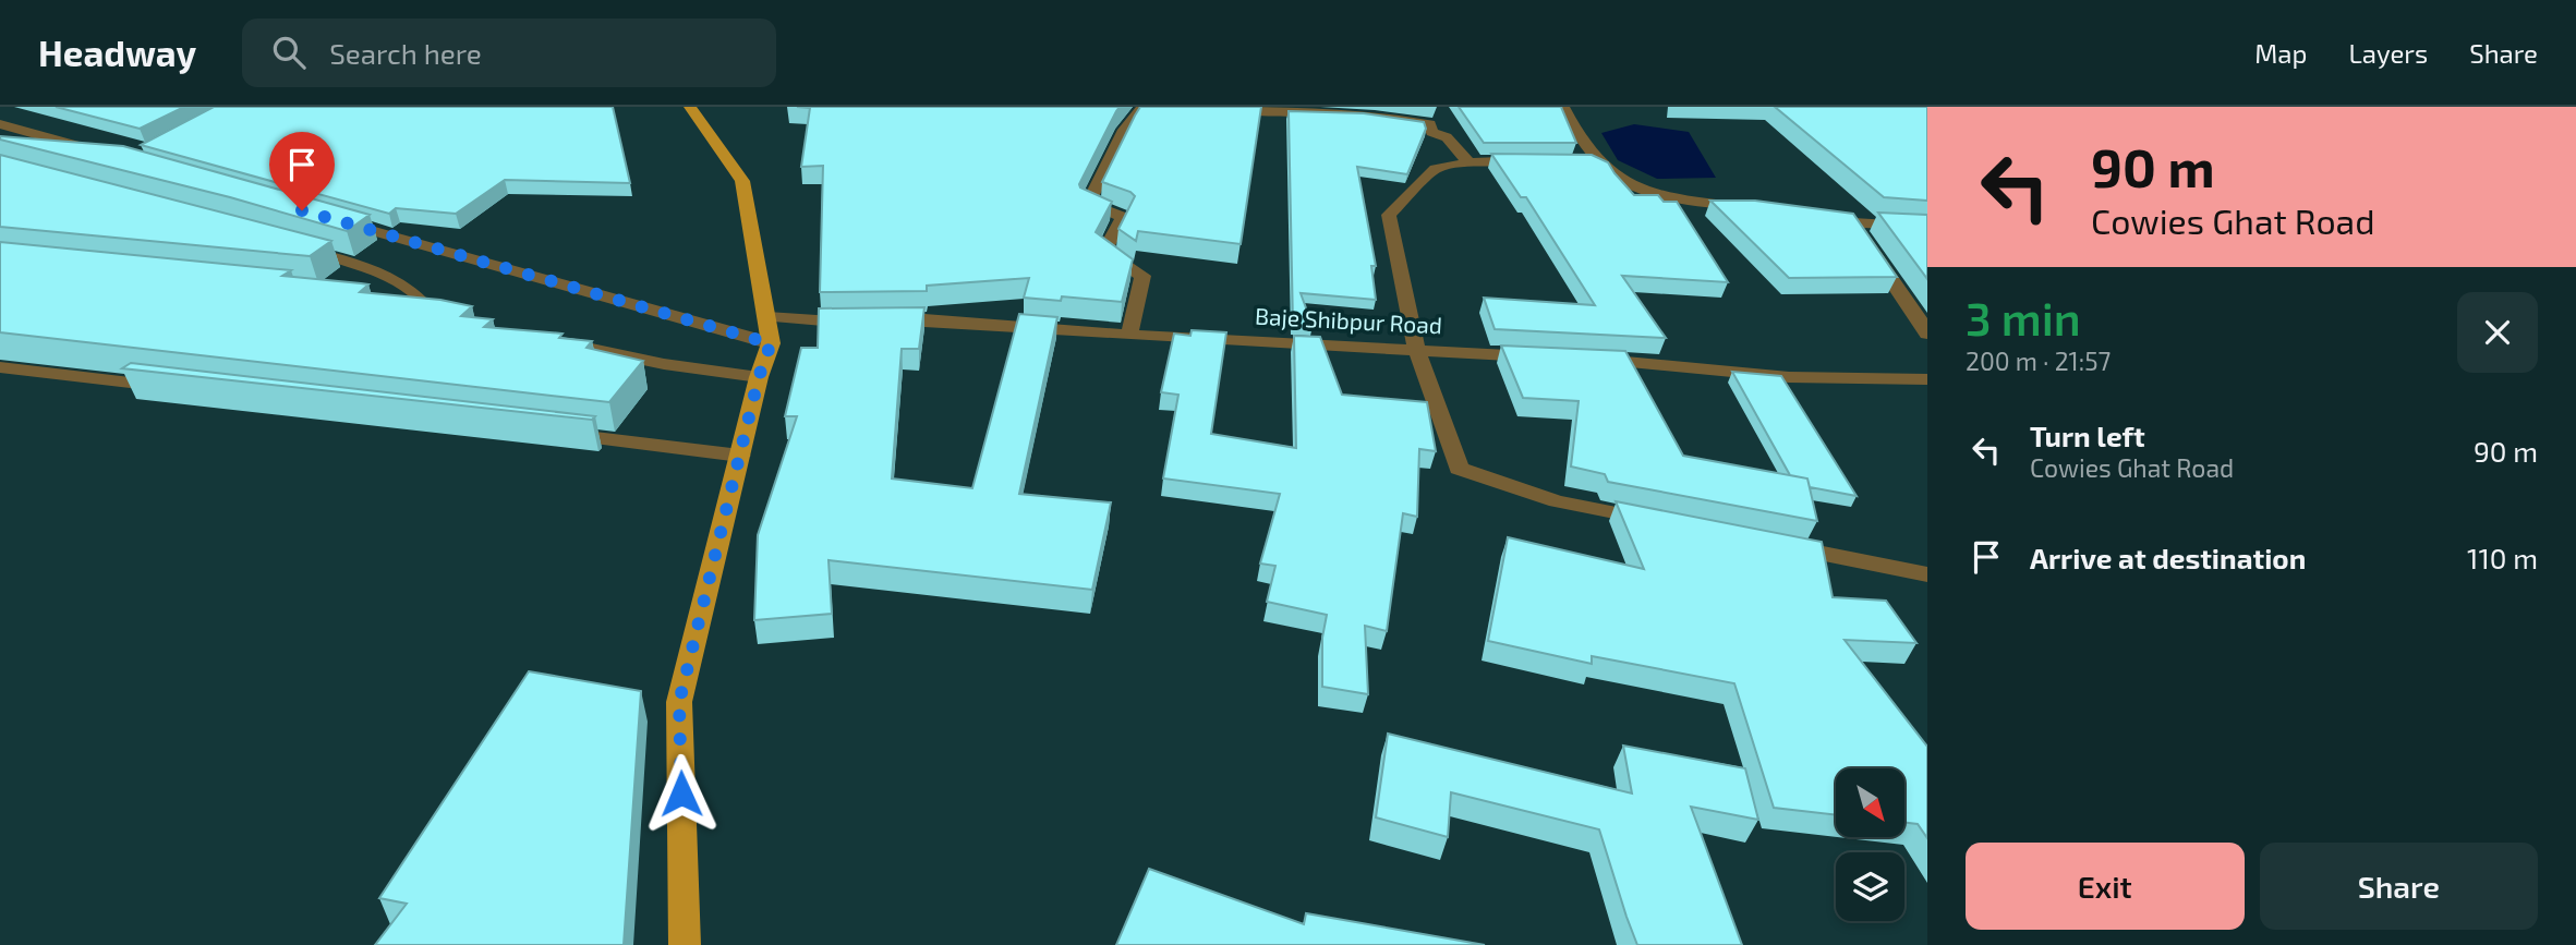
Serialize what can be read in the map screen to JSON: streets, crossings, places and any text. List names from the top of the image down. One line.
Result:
{"streets":{"street":["Baje Shibpur Road"]},"north":"bottom right","page":{"header":"Headway","search":"Search here","nav":["Map","Layers","Share"],"turn":["90 m","Cowies Ghat Road"],"heading":["3 min","200 m · 21:57"],"list":[{"name":"Turn left","note":"Cowies Ghat Road","value":"90 m"},{"name":"Arrive at destination","value":"110 m"}],"buttons":["Exit","Share"]}}
